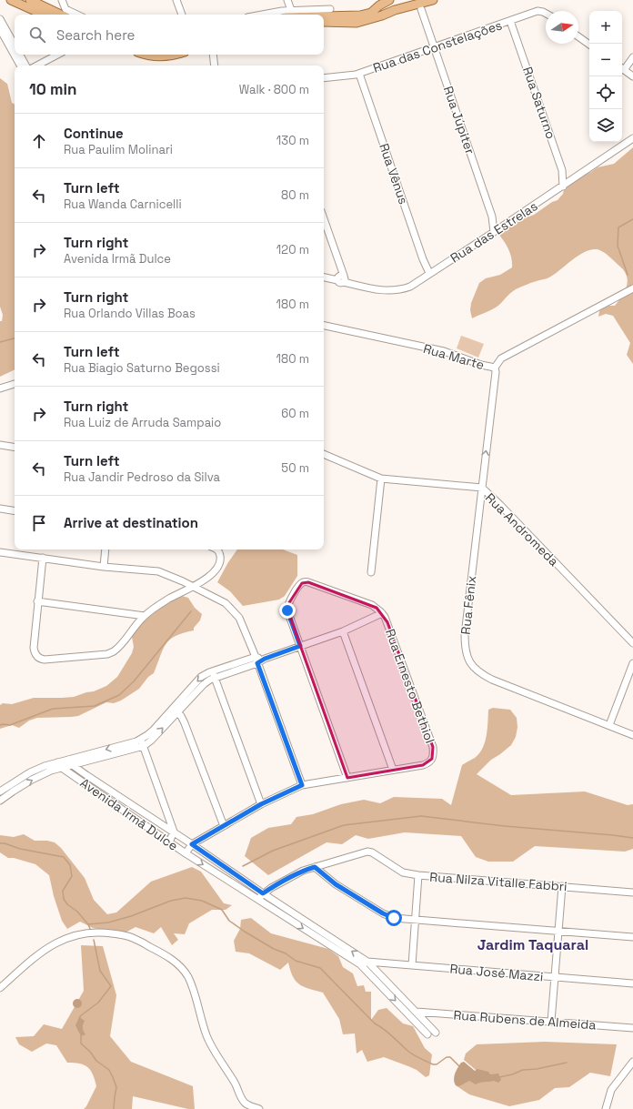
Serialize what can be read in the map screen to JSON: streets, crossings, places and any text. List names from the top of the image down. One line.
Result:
{"streets":{"street":["Rua das Constelações","Rua Saturno","Rua Júpiter","Rua Vênus","Rua das Estrelas","Rua Marte","Rua Andromeda","Rua Fênix","Rua Ernesto Bethiol","Avenida Irmã Dulce","Rua Nilza Vitalle Fabbri","Rua José Mazzi","Rua Rubens de Almeida"]},"crossings":[["Rua das Constelações","Rua Saturno"],["Rua das Constelações","Rua Júpiter"],["Rua das Constelações","Rua Vênus"],["Rua Saturno","Rua das Estrelas"],["Rua Júpiter","Rua das Estrelas"],["Rua Vênus","Rua das Estrelas"],["Rua Marte","Rua Fênix"],["Rua Andromeda","Rua Fênix"],["Avenida Irmã Dulce","Rua José Mazzi"],["Avenida Irmã Dulce","Rua Rubens de Almeida"]],"districts":["Jardim Taquaral"],"north":"right","page":{"map_buttons":["+","−"],"search":"Search here","heading":["10 min","Walk · 800 m"],"list":[["Continue","Rua Paulim Molinari","130 m"],["Turn left","Rua Wanda Carnicelli","80 m"],["Turn right","Avenida Irmã Dulce","120 m"],["Turn right","Rua Orlando Villas Boas","180 m"],["Turn left","Rua Biagio Saturno Begossi","180 m"],["Turn right","Rua Luiz de Arruda Sampaio","60 m"],["Turn left","Rua Jandir Pedroso da Silva","50 m"],"Arrive at destination"]}}
